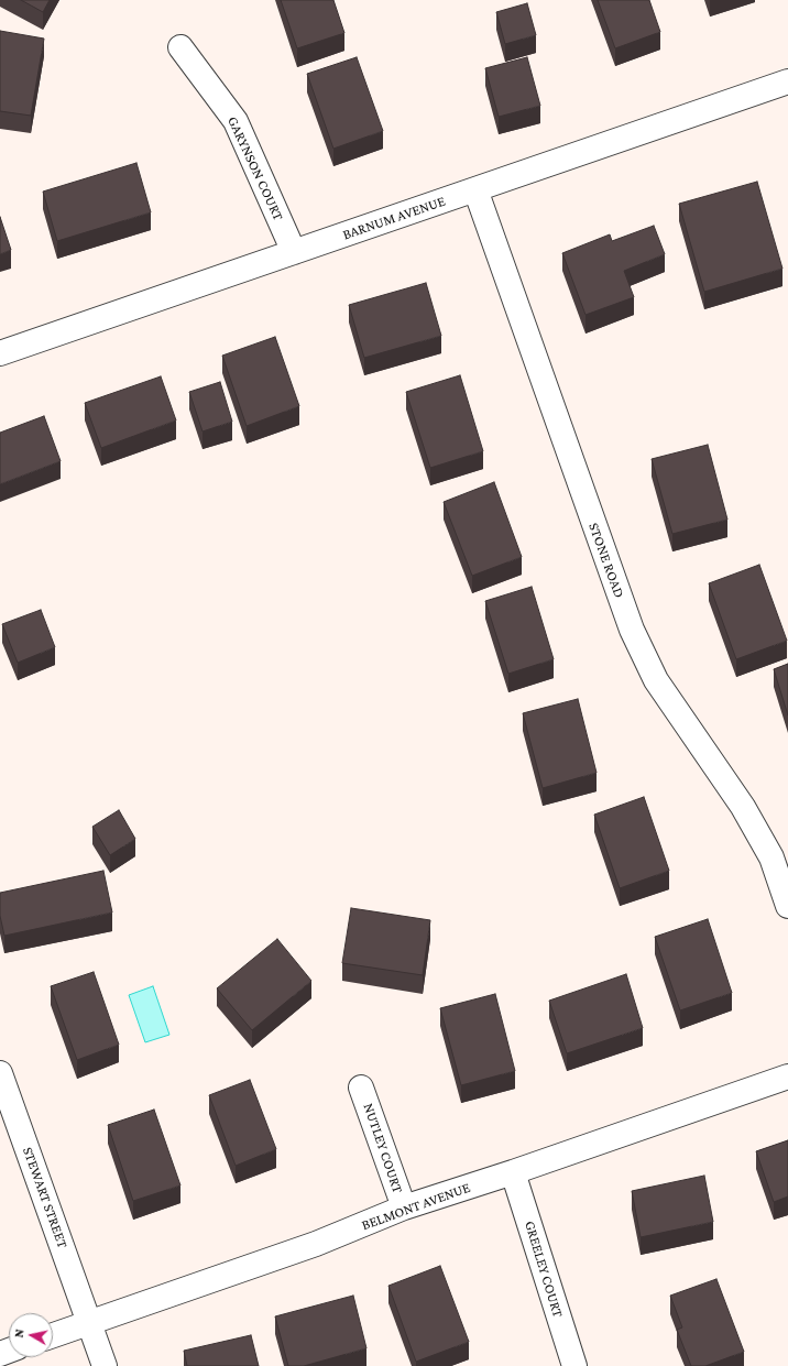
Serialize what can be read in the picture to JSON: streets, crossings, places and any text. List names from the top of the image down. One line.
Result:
{"streets":{"street":["GARYNSON COURT","BARNUM AVENUE","STONE ROAD","NUTLEY COURT","STEWART STREET","BELMONT AVENUE","GREELEY COURT"]},"crossings":[["GARYNSON COURT","BARNUM AVENUE"],["BARNUM AVENUE","STONE ROAD"],["NUTLEY COURT","BELMONT AVENUE"],["STEWART STREET","BELMONT AVENUE"],["BELMONT AVENUE","GREELEY COURT"]],"north":"left"}
